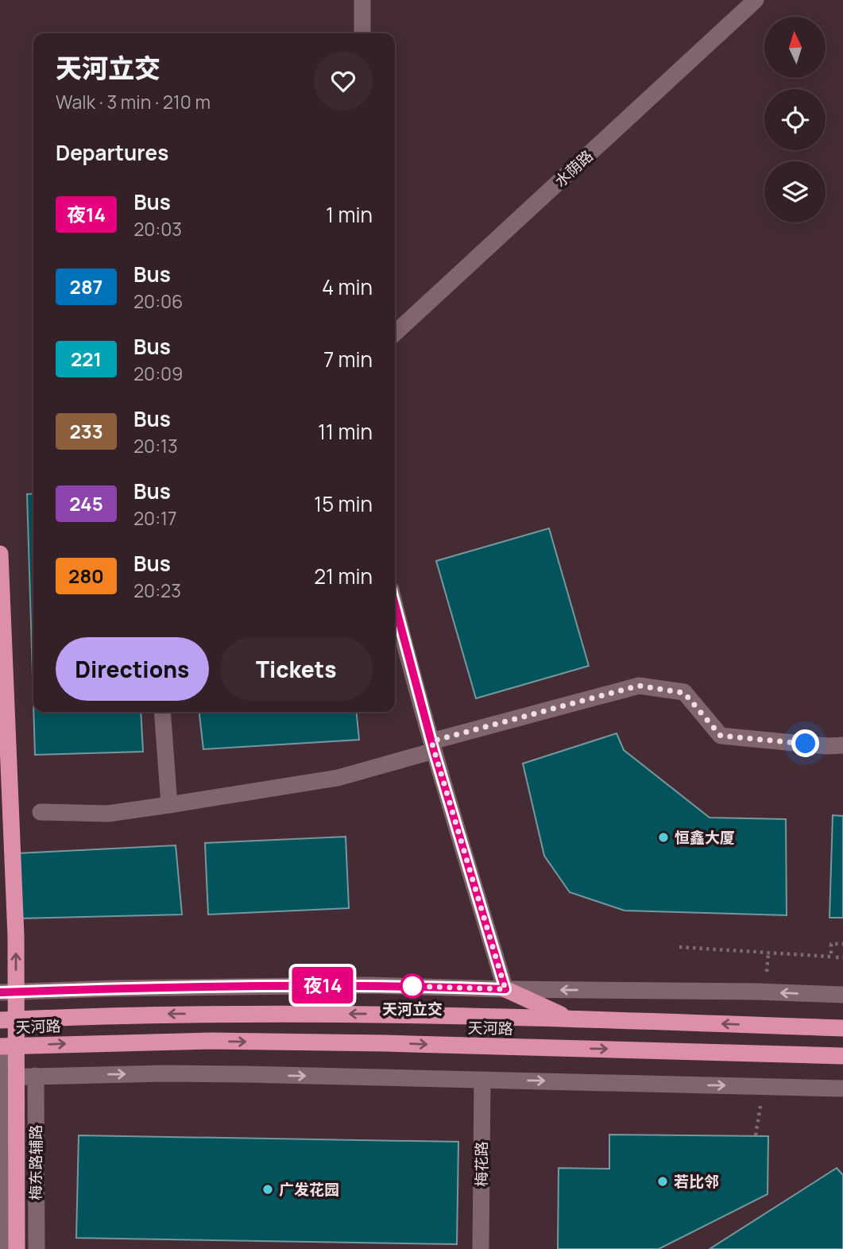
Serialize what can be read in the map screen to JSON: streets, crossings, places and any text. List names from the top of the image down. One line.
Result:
{"streets":{"highway":["天河路"],"street":["水荫路","梅东路辅路","梅花路"]},"places":["恒鑫大厦","天河立交","若比邻","广发花园"],"lines":["bus line 夜14"],"north":"top","page":{"on_map":"夜14","heading":[["天河立交","Walk · 3 min · 210 m"],"Departures"],"list":[{"mark":"夜14","name":"Bus","note":"20:03","value":"1 min"},{"mark":"287","name":"Bus","note":"20:06","value":"4 min"},{"mark":"221","name":"Bus","note":"20:09","value":"7 min"},{"mark":"233","name":"Bus","note":"20:13","value":"11 min"},{"mark":"245","name":"Bus","note":"20:17","value":"15 min"},{"mark":"280","name":"Bus","note":"20:23","value":"21 min"}],"buttons":["Directions","Tickets"]}}
